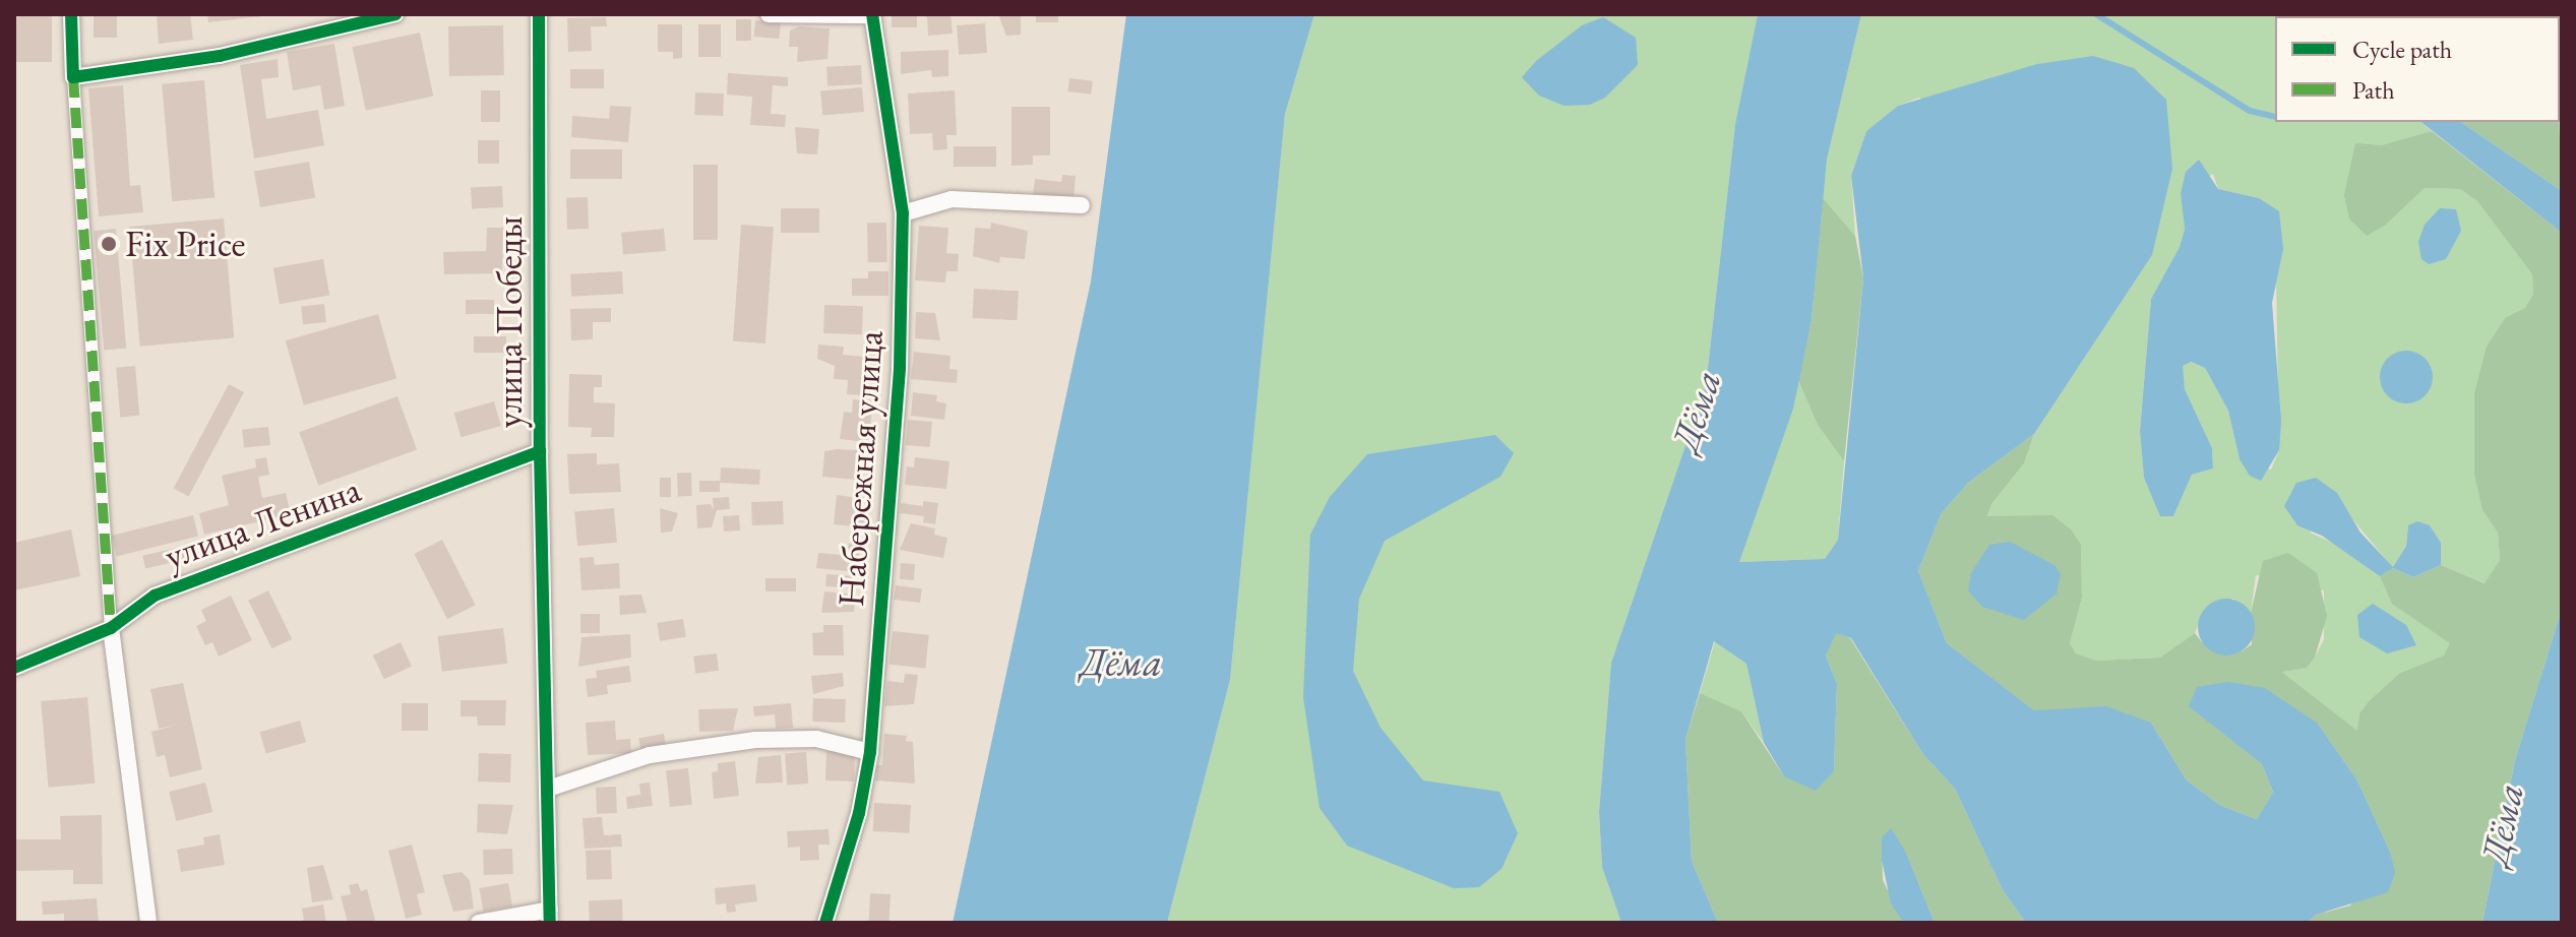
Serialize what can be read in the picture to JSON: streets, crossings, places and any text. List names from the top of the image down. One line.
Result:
{"streets":{"street":["улица Победы","Набережная улица","улица Ленина"]},"crossings":[["улица Победы","улица Ленина"]],"water":["Дёма"],"places":["Fix Price"],"legend":["Cycle path","Path"]}
